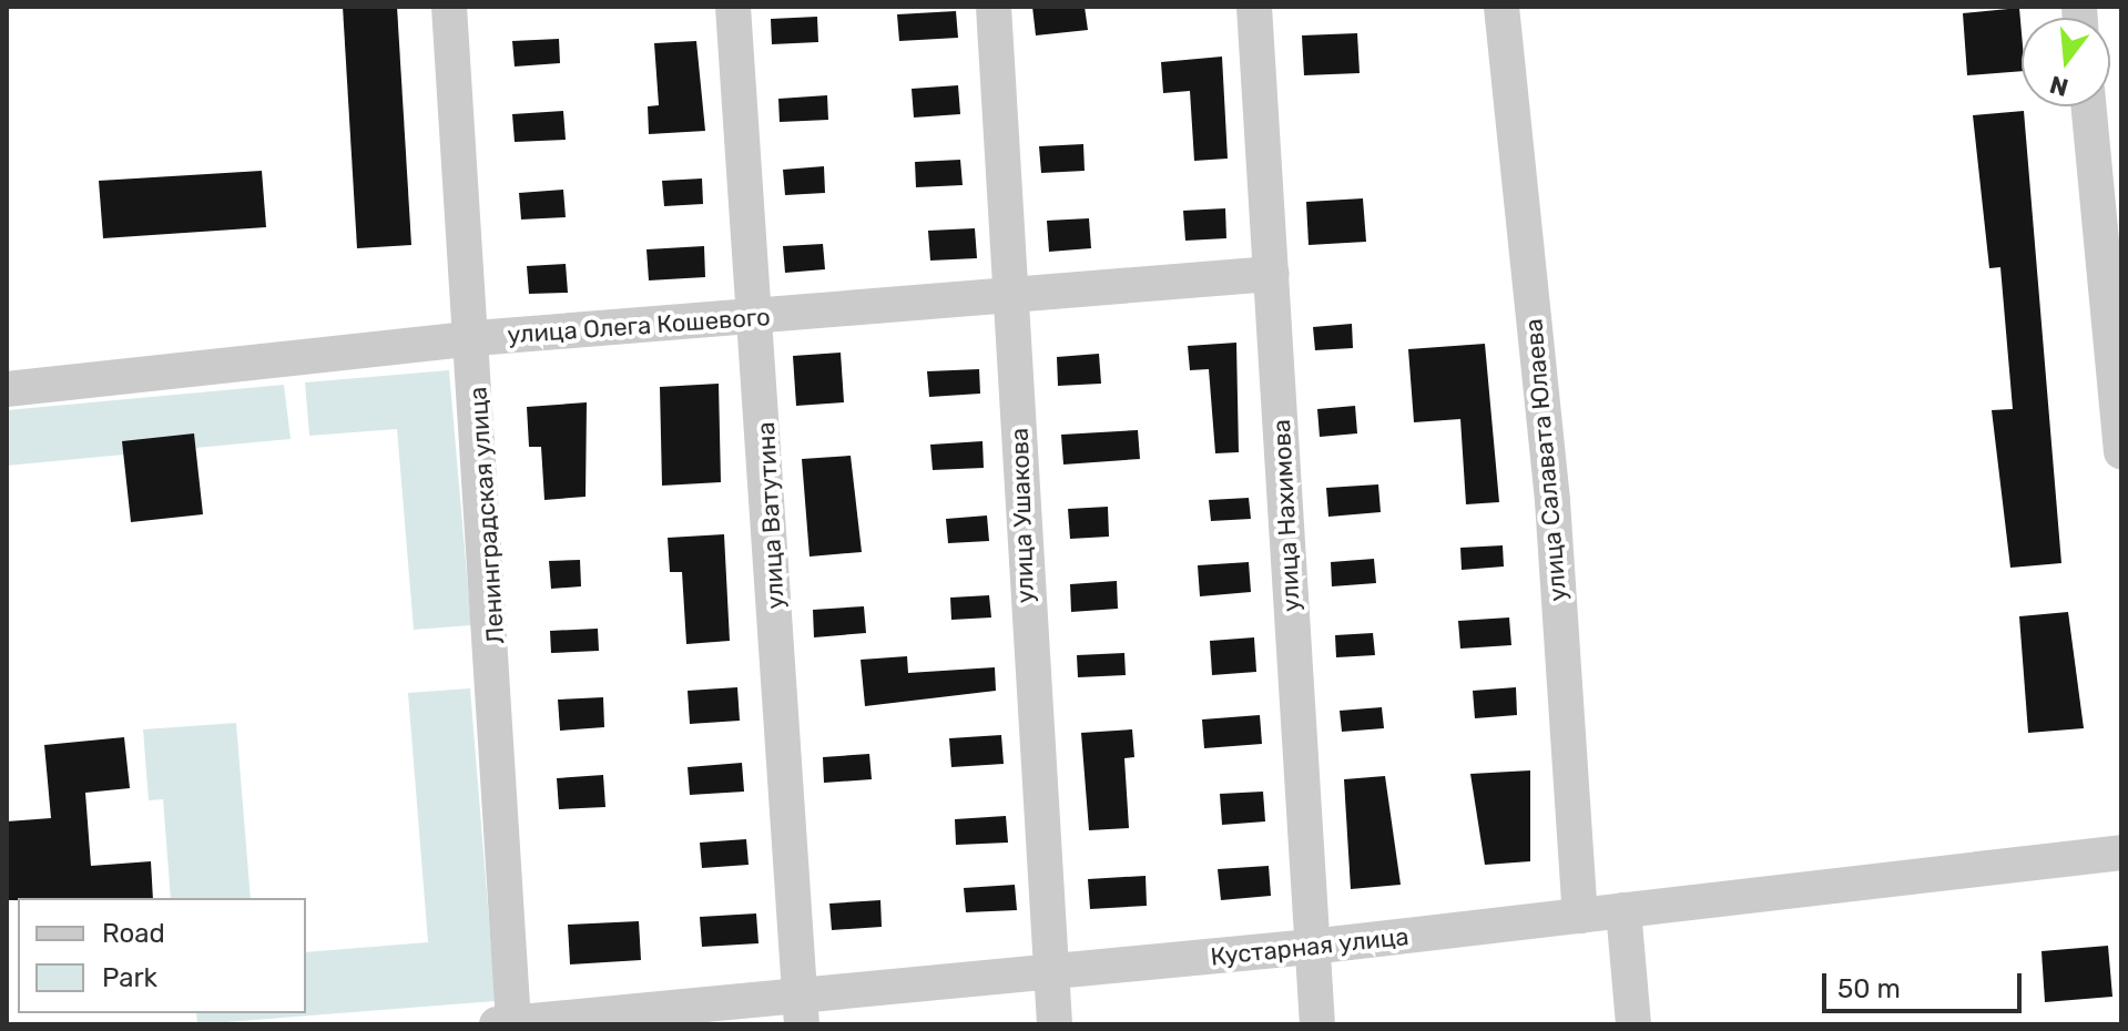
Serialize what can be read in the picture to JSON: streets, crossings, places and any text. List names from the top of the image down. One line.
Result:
{"streets":{"street":["улица Олега Кошевого","улица Салавата Юлаева","Ленинградская улица","улица Ватутина","улица Ушакова","улица Нахимова","Кустарная улица"]},"crossings":[["улица Олега Кошевого","Ленинградская улица"],["улица Олега Кошевого","улица Ватутина"],["улица Олега Кошевого","улица Ушакова"],["улица Олега Кошевого","улица Нахимова"],["улица Салавата Юлаева","Кустарная улица"],["Ленинградская улица","Кустарная улица"],["улица Ватутина","Кустарная улица"],["улица Ушакова","Кустарная улица"],["улица Нахимова","Кустарная улица"]],"legend":["Road","Park"],"scale_bar":"50 m","north":"bottom"}
